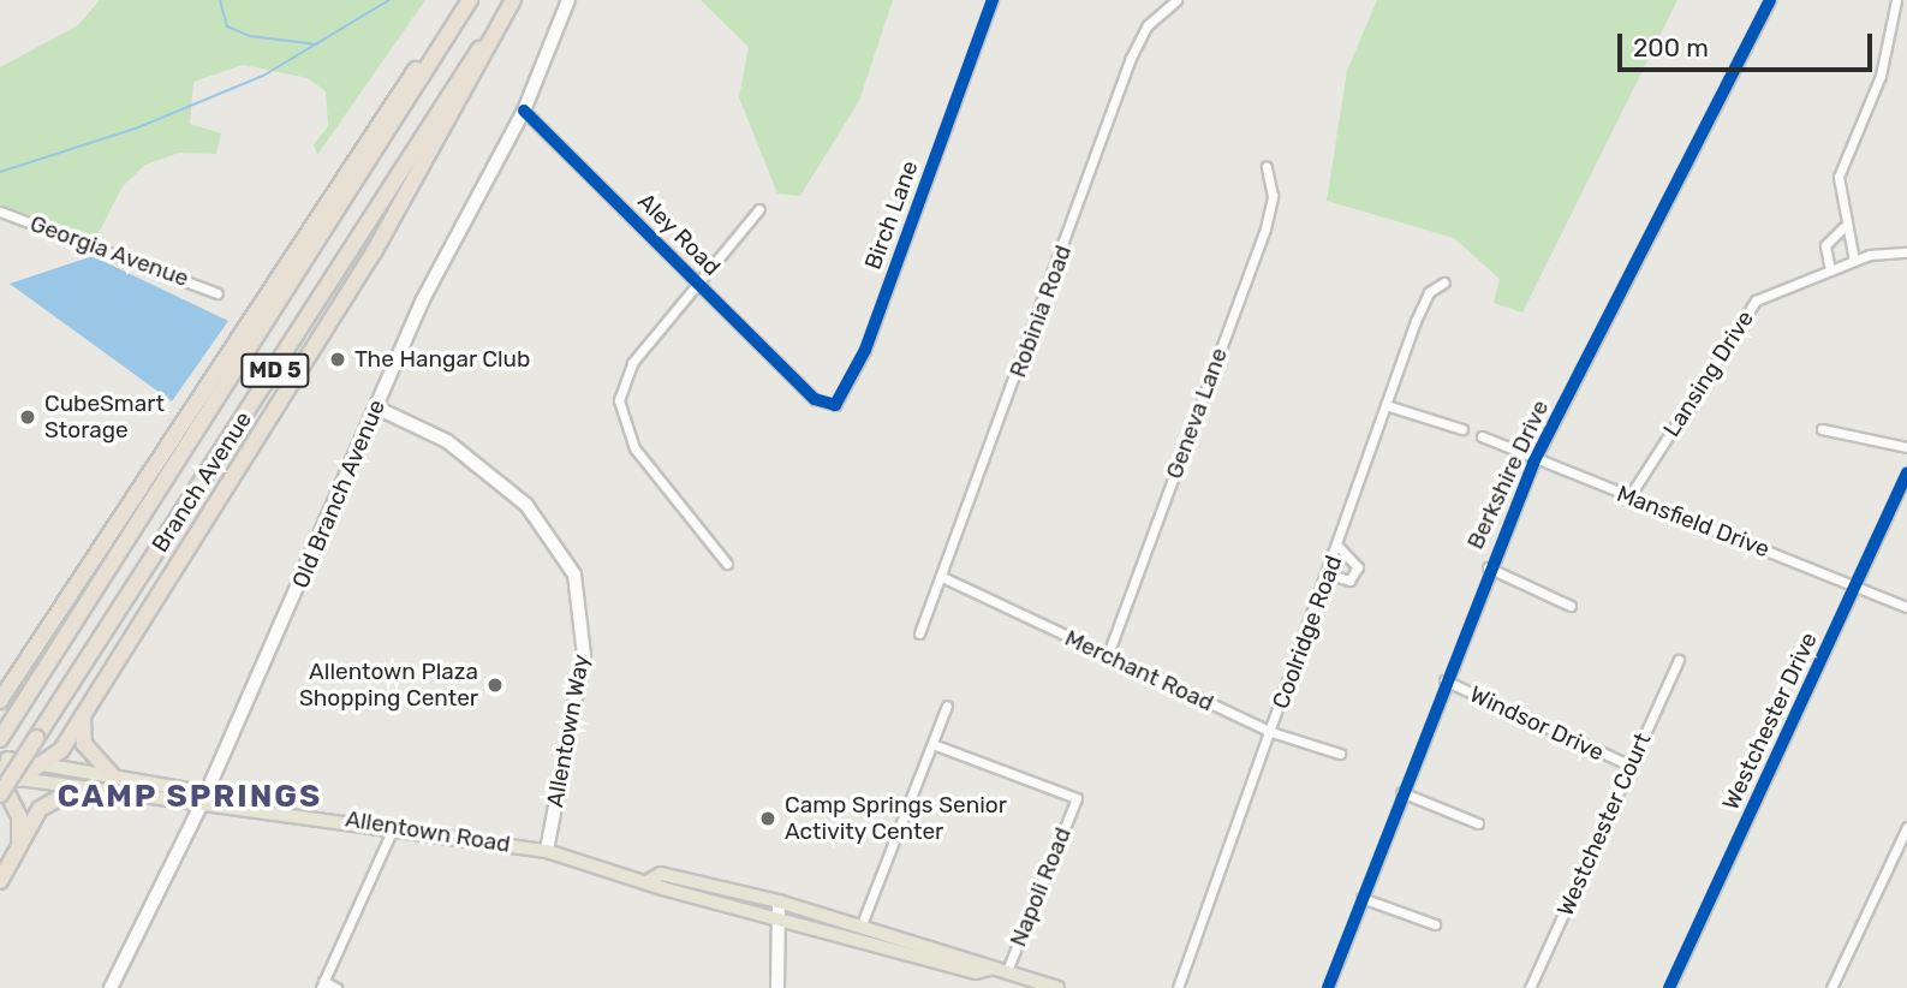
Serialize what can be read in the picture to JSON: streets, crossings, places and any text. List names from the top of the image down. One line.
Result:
{"streets":{"highway":["MD 5","Branch Avenue"],"main road":["Old Branch Avenue","Allentown Way","Allentown Road"],"street":["Birch Lane","Aley Road","Georgia Avenue","Robinia Road","Lansing Drive","Geneva Lane","Berkshire Drive","Mansfield Drive","Coolridge Road","Merchant Road","Westchester Drive","Windsor Drive","Westchester Court","Napoli Road"]},"crossings":[["Birch Lane","Aley Road"],["Aley Road","Old Branch Avenue"],["Robinia Road","Merchant Road"],["Lansing Drive","Mansfield Drive"],["Geneva Lane","Merchant Road"],["Berkshire Drive","Mansfield Drive"],["Berkshire Drive","Windsor Drive"],["Old Branch Avenue","Allentown Way"],["Old Branch Avenue","Allentown Road"],["Mansfield Drive","Westchester Drive"],["Coolridge Road","Merchant Road"],["Windsor Drive","Westchester Court"],["Allentown Way","Allentown Road"],["Allentown Road","Napoli Road"]],"districts":["CAMP SPRINGS"],"places":["The Hangar Club","CubeSmart Storage","Allentown Plaza Shopping Center","Camp Springs Senior Activity Center"],"scale_bar":"200 m"}
